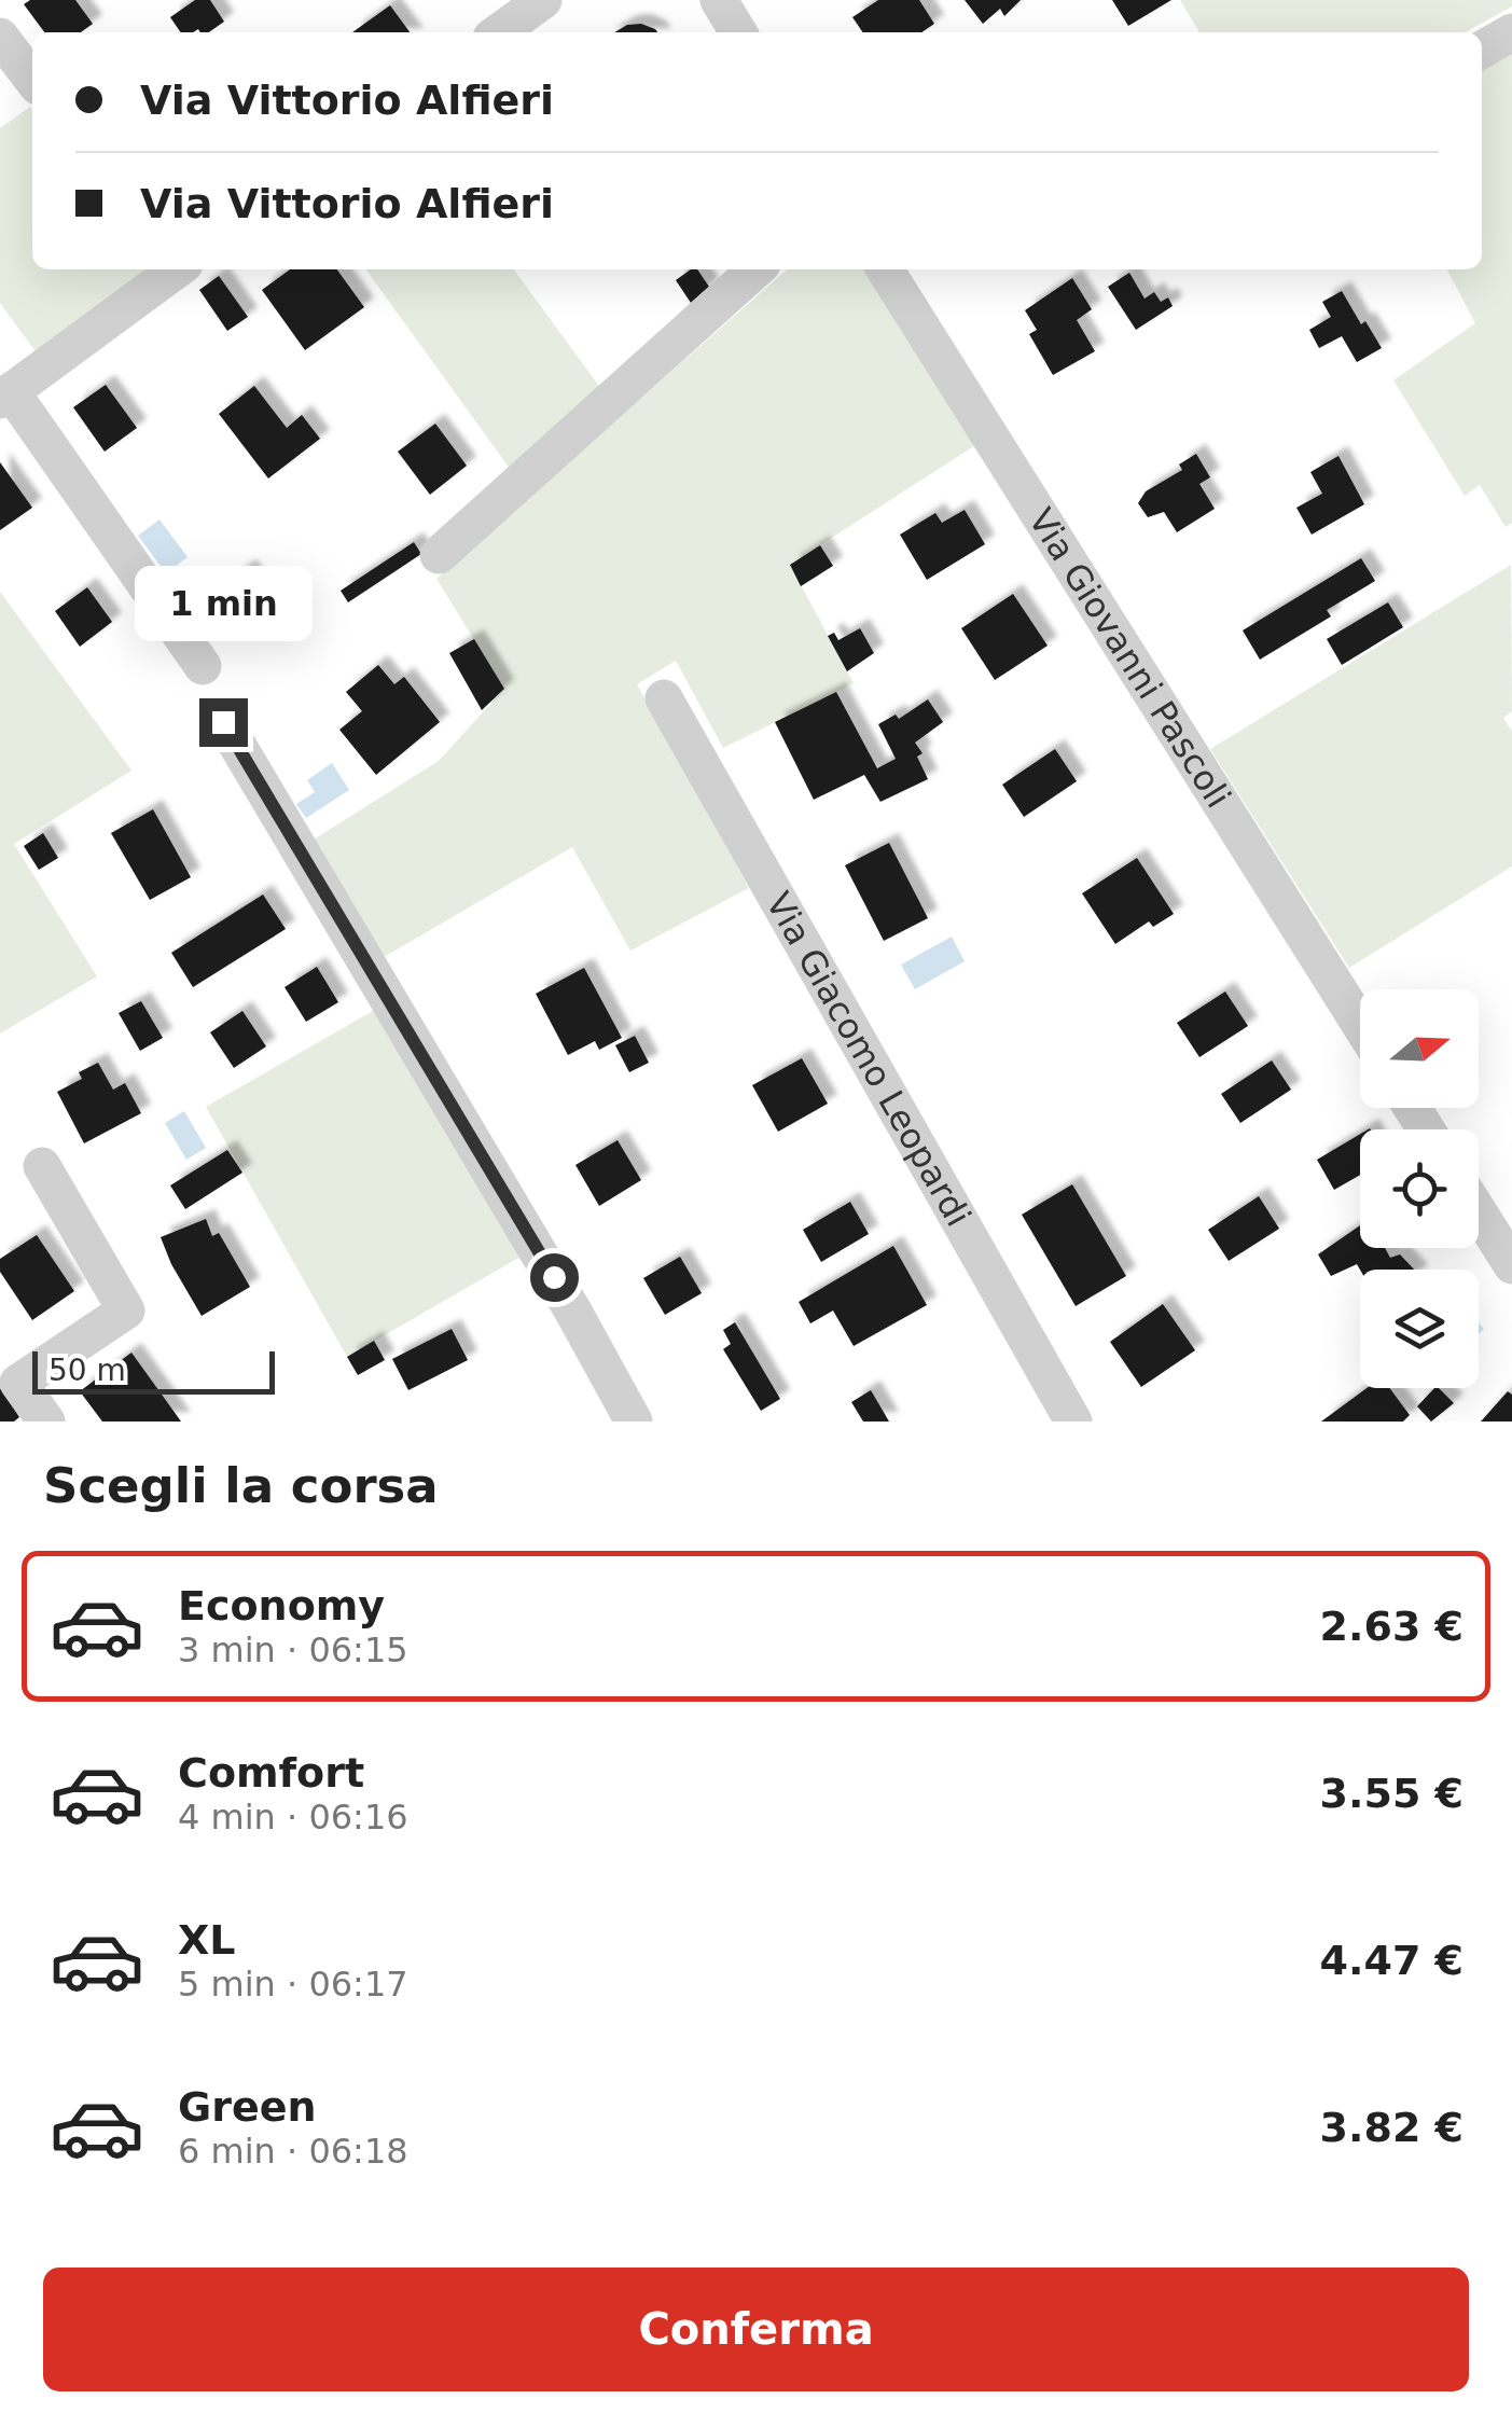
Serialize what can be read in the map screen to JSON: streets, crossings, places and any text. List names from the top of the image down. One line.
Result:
{"streets":{"street":["Via Giovanni Pascoli","Via Giacomo Leopardi"]},"scale_bar":"50 m","north":"right","page":{"banner":["Via Vittorio Alfieri","Via Vittorio Alfieri"],"bubble":"1 min","scale":"50 m","heading":"Scegli la corsa","list":[{"name":"Economy","note":"3 min · 06:15","value":"2.63 €"},{"name":"Comfort","note":"4 min · 06:16","value":"3.55 €"},{"name":"XL","note":"5 min · 06:17","value":"4.47 €"},{"name":"Green","note":"6 min · 06:18","value":"3.82 €"}],"buttons":"Conferma"}}
